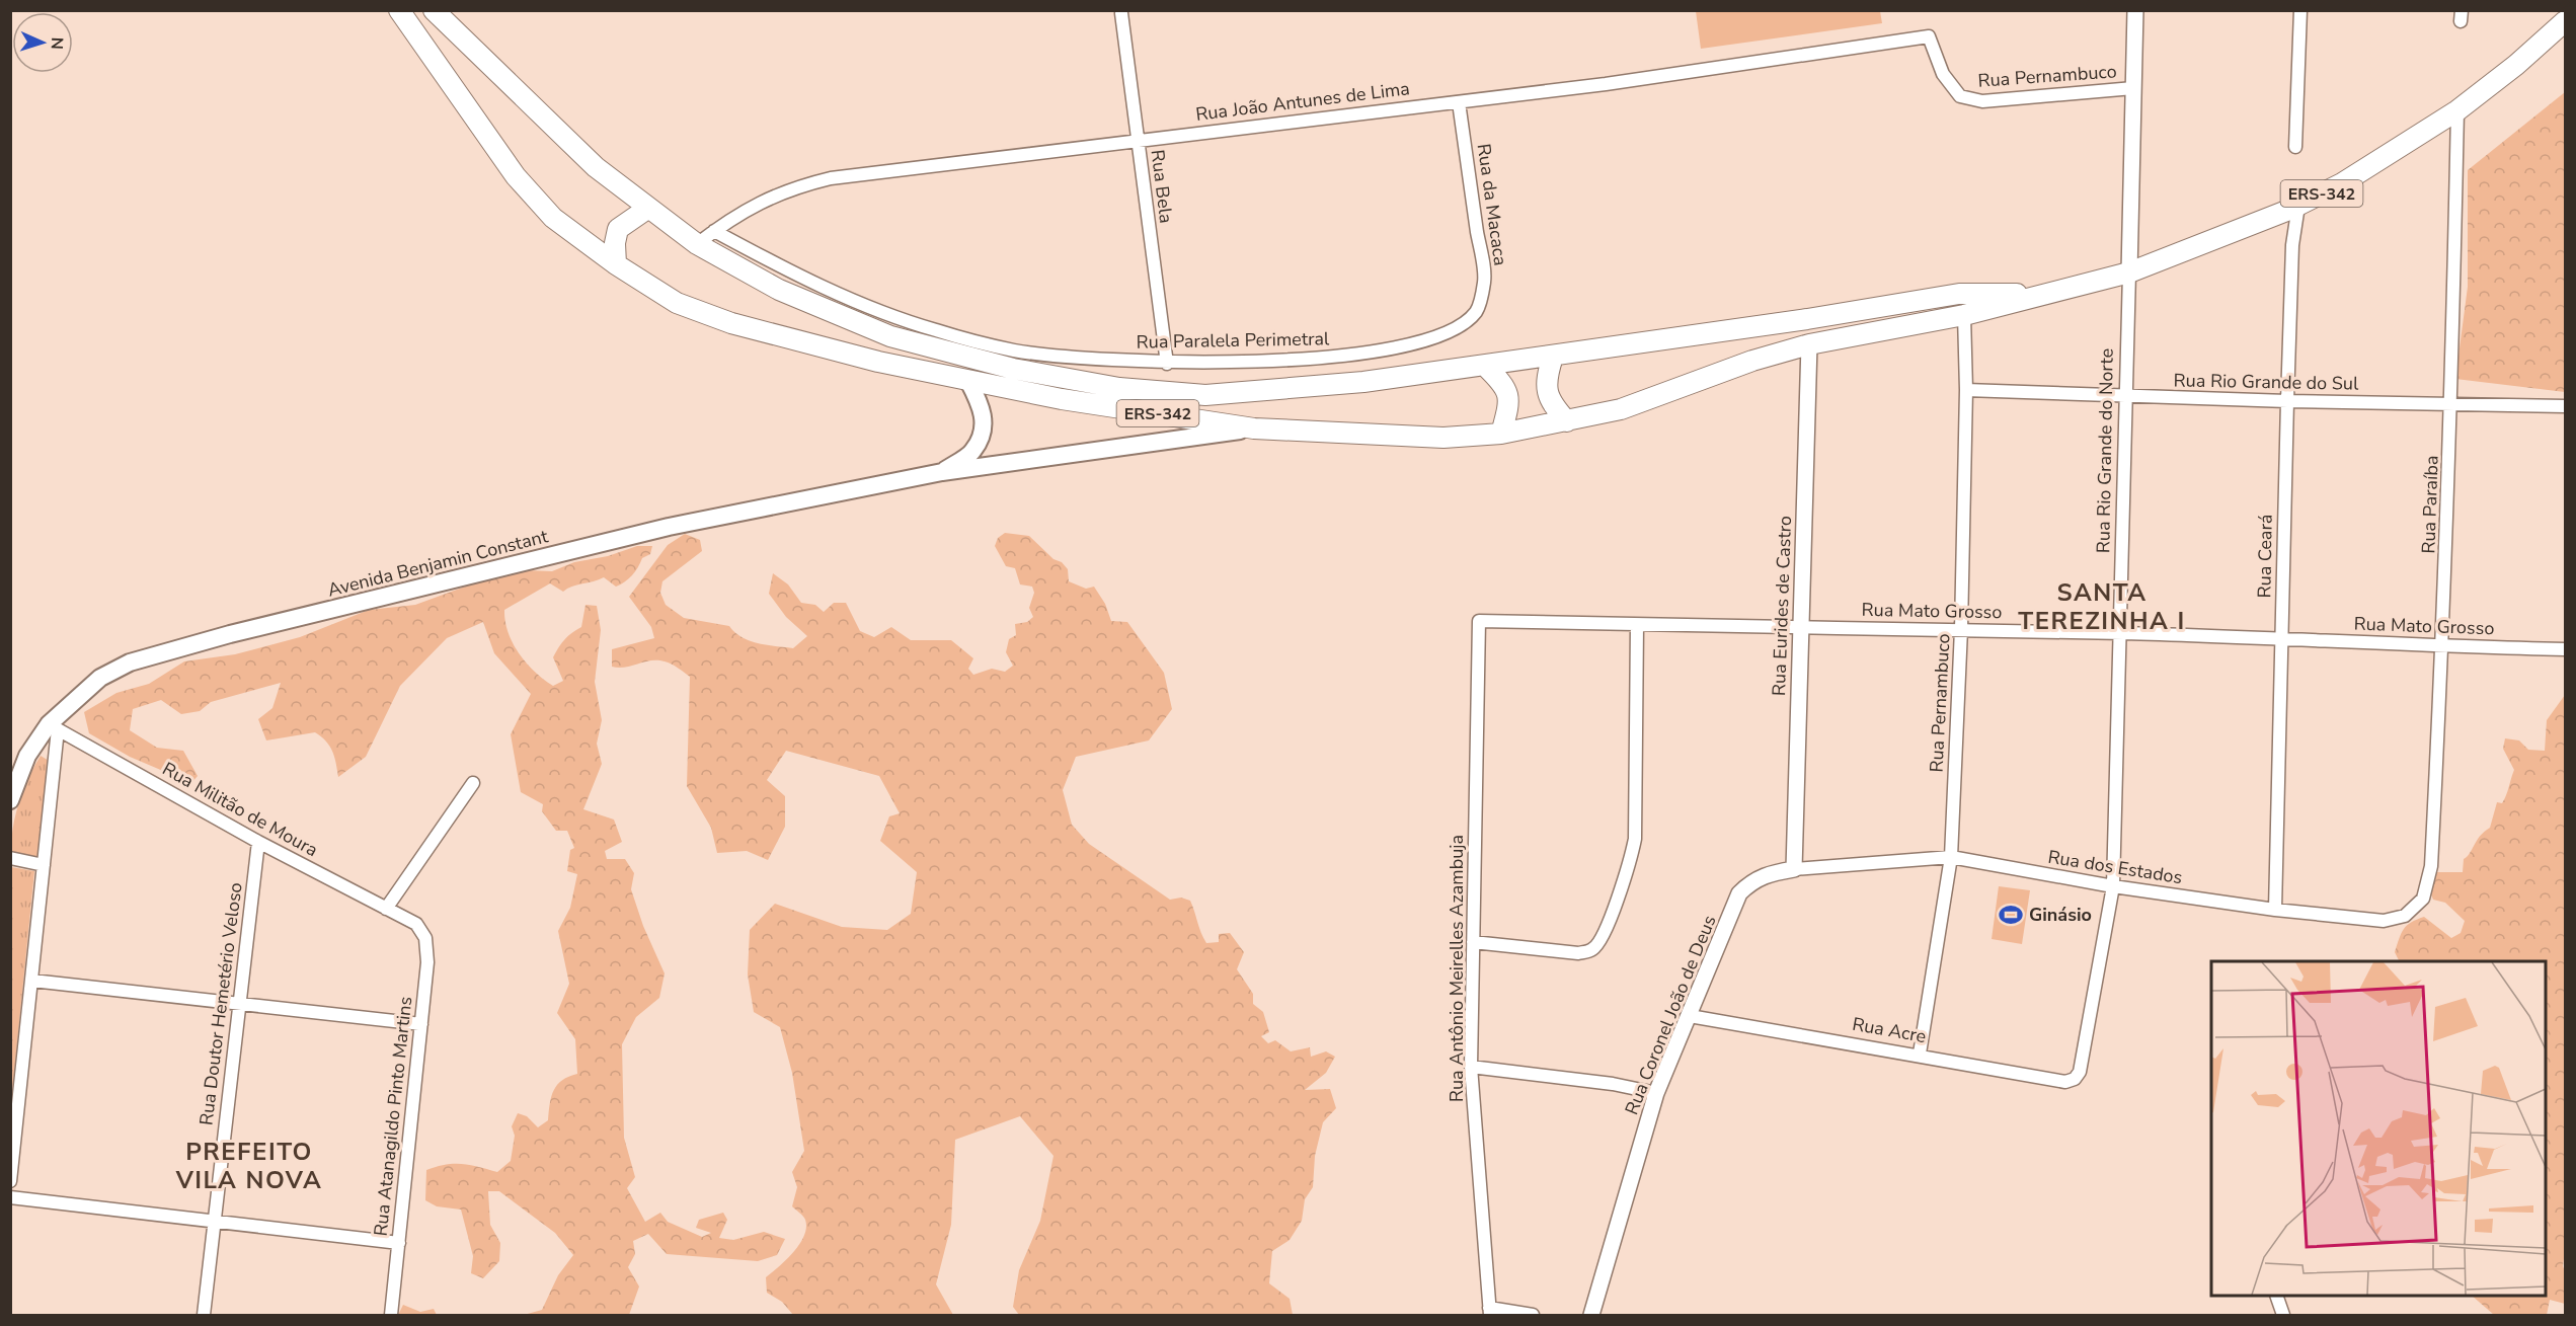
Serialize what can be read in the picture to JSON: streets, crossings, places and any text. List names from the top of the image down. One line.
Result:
{"streets":{"main road":["ERS-342","Avenida Benjamin Constant"],"street":["Rua Pernambuco","Rua João Antunes de Lima","Rua Bela","Rua da Macaca","Rua Paralela Perimetral","Rua Rio Grande do Sul","Rua Rio Grande do Norte","Rua Paraíba","Rua Ceará","Rua Eurides de Castro","Rua Mato Grosso","Rua Militão de Moura","Rua dos Estados","Rua Antônio Meirelles Azambuja","Rua Doutor Hemetério Veloso","Rua Coronel João de Deus","Rua Acre","Rua Atanagildo Pinto Martins"]},"crossings":[["Rua Pernambuco","Rua João Antunes de Lima"],["Rua Pernambuco","ERS-342"],["Rua Pernambuco","Rua Rio Grande do Sul"],["Rua Pernambuco","Rua Rio Grande do Norte"],["Rua Pernambuco","Rua Mato Grosso"],["Rua Pernambuco","Rua dos Estados"],["Rua Pernambuco","Rua Acre"],["Rua João Antunes de Lima","Rua Bela"],["Rua João Antunes de Lima","ERS-342"],["Rua João Antunes de Lima","Rua da Macaca"],["Rua João Antunes de Lima","Rua Paralela Perimetral"],["Rua Bela","Rua Paralela Perimetral"],["ERS-342","Rua Rio Grande do Norte"],["ERS-342","Rua Paraíba"],["ERS-342","Rua Ceará"],["ERS-342","Avenida Benjamin Constant"],["ERS-342","Rua Eurides de Castro"],["Rua da Macaca","Rua Paralela Perimetral"],["Rua Rio Grande do Sul","Rua Rio Grande do Norte"],["Rua Rio Grande do Sul","Rua Paraíba"],["Rua Rio Grande do Sul","Rua Ceará"],["Rua Rio Grande do Norte","Rua Mato Grosso"],["Rua Rio Grande do Norte","Rua dos Estados"],["Rua Rio Grande do Norte","Rua Acre"],["Rua Paraíba","Rua Mato Grosso"],["Rua Paraíba","Rua dos Estados"],["Rua Ceará","Rua Mato Grosso"],["Rua Ceará","Rua dos Estados"],["Avenida Benjamin Constant","Rua Militão de Moura"],["Rua Eurides de Castro","Rua Mato Grosso"],["Rua Eurides de Castro","Rua dos Estados"],["Rua Eurides de Castro","Rua Coronel João de Deus"],["Rua Mato Grosso","Rua Antônio Meirelles Azambuja"],["Rua Militão de Moura","Rua Doutor Hemetério Veloso"],["Rua Militão de Moura","Rua Atanagildo Pinto Martins"],["Rua dos Estados","Rua Coronel João de Deus"],["Rua Coronel João de Deus","Rua Acre"]],"districts":["SANTA TEREZINHA I","PREFEITO VILA NOVA"],"places":{"sports":["Ginásio"]},"north":"right"}
